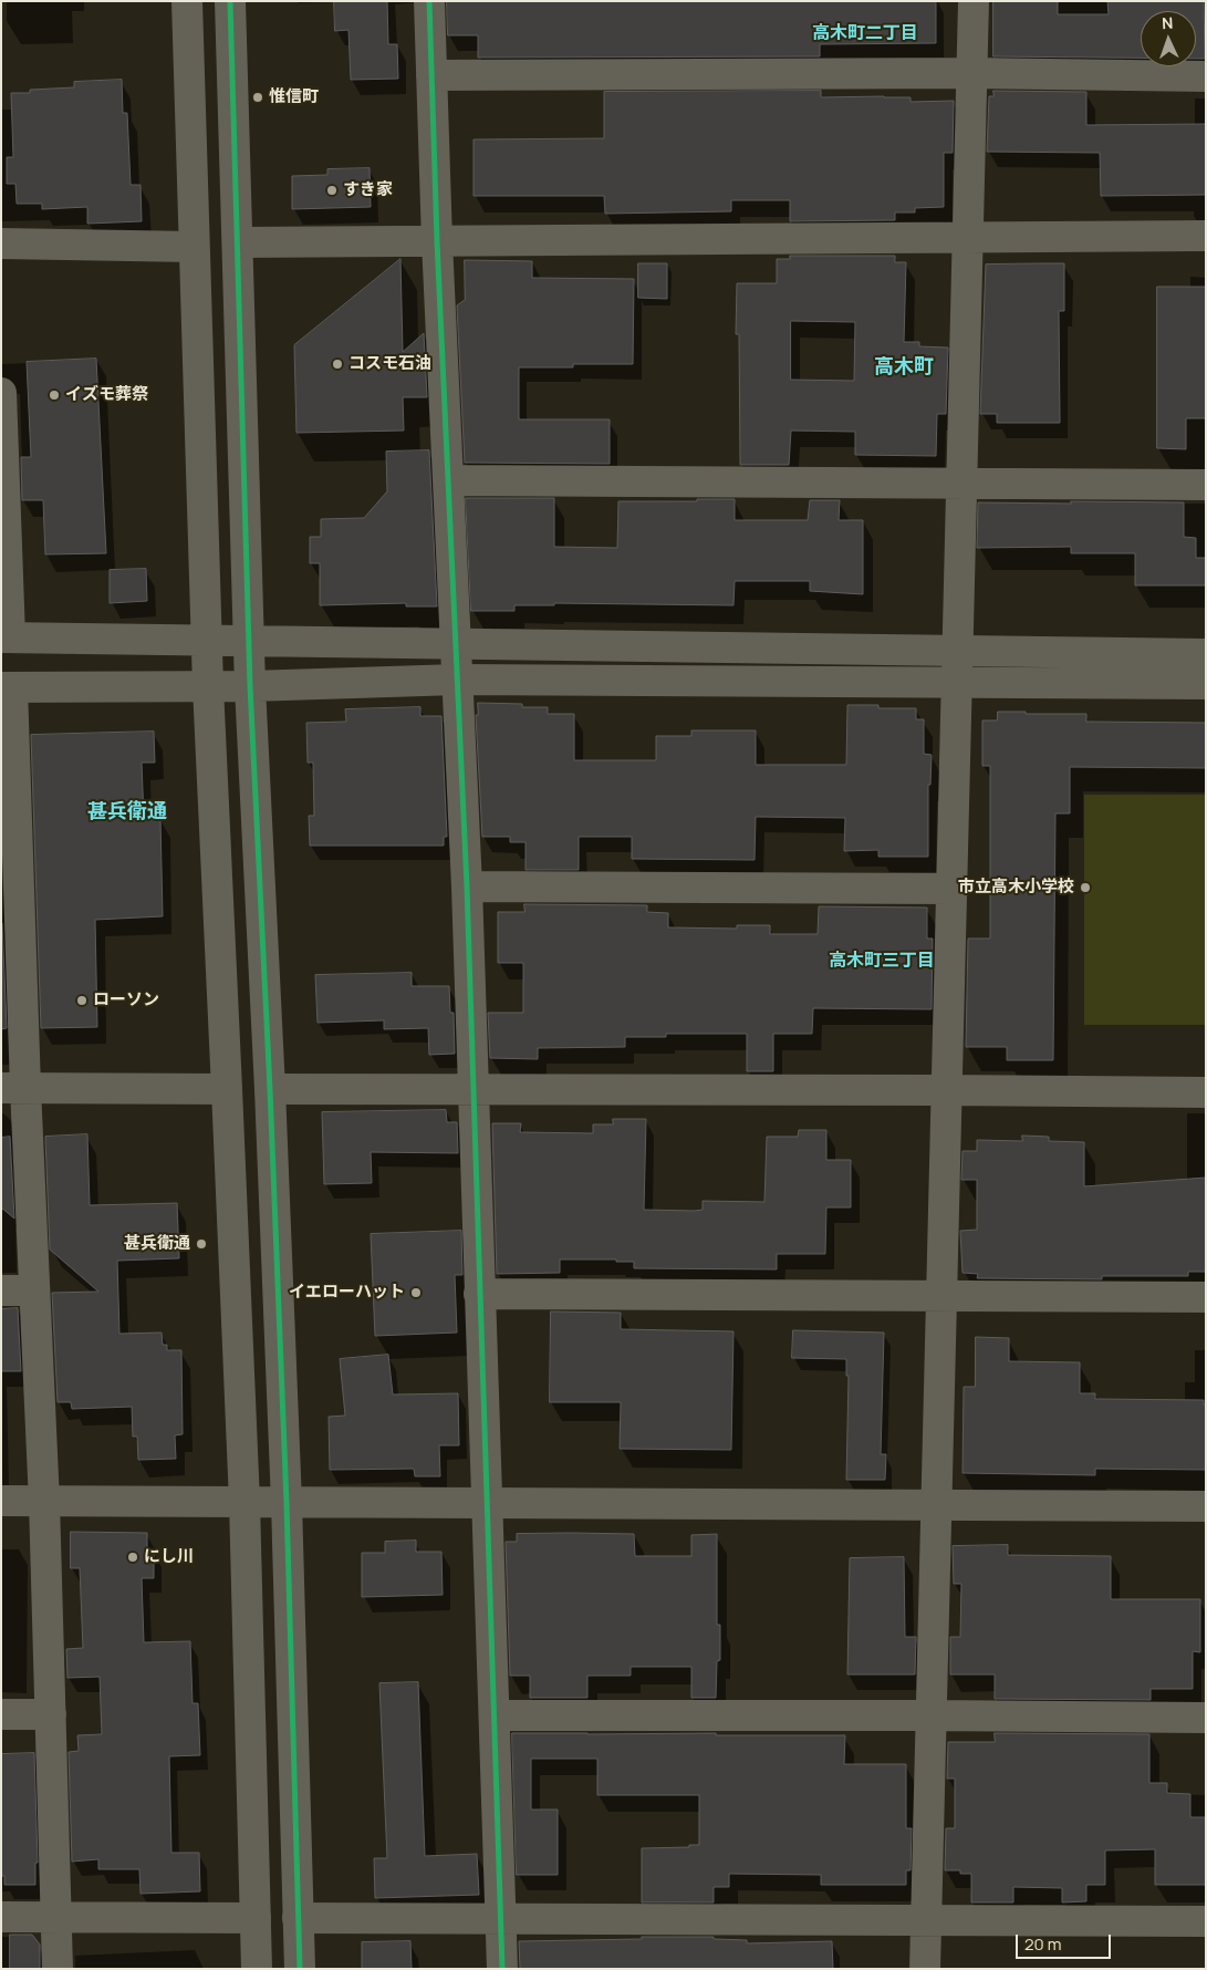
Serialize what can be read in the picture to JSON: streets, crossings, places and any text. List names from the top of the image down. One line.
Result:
{"districts":["高木町二丁目","高木町","甚兵衛通","高木町三丁目"],"places":["惟信町","すき家","コスモ石油","イズモ葬祭","市立高木小学校","ローソン","甚兵衛通","イエローハット","にし川"],"scale_bar":"20 m","north":"top"}
